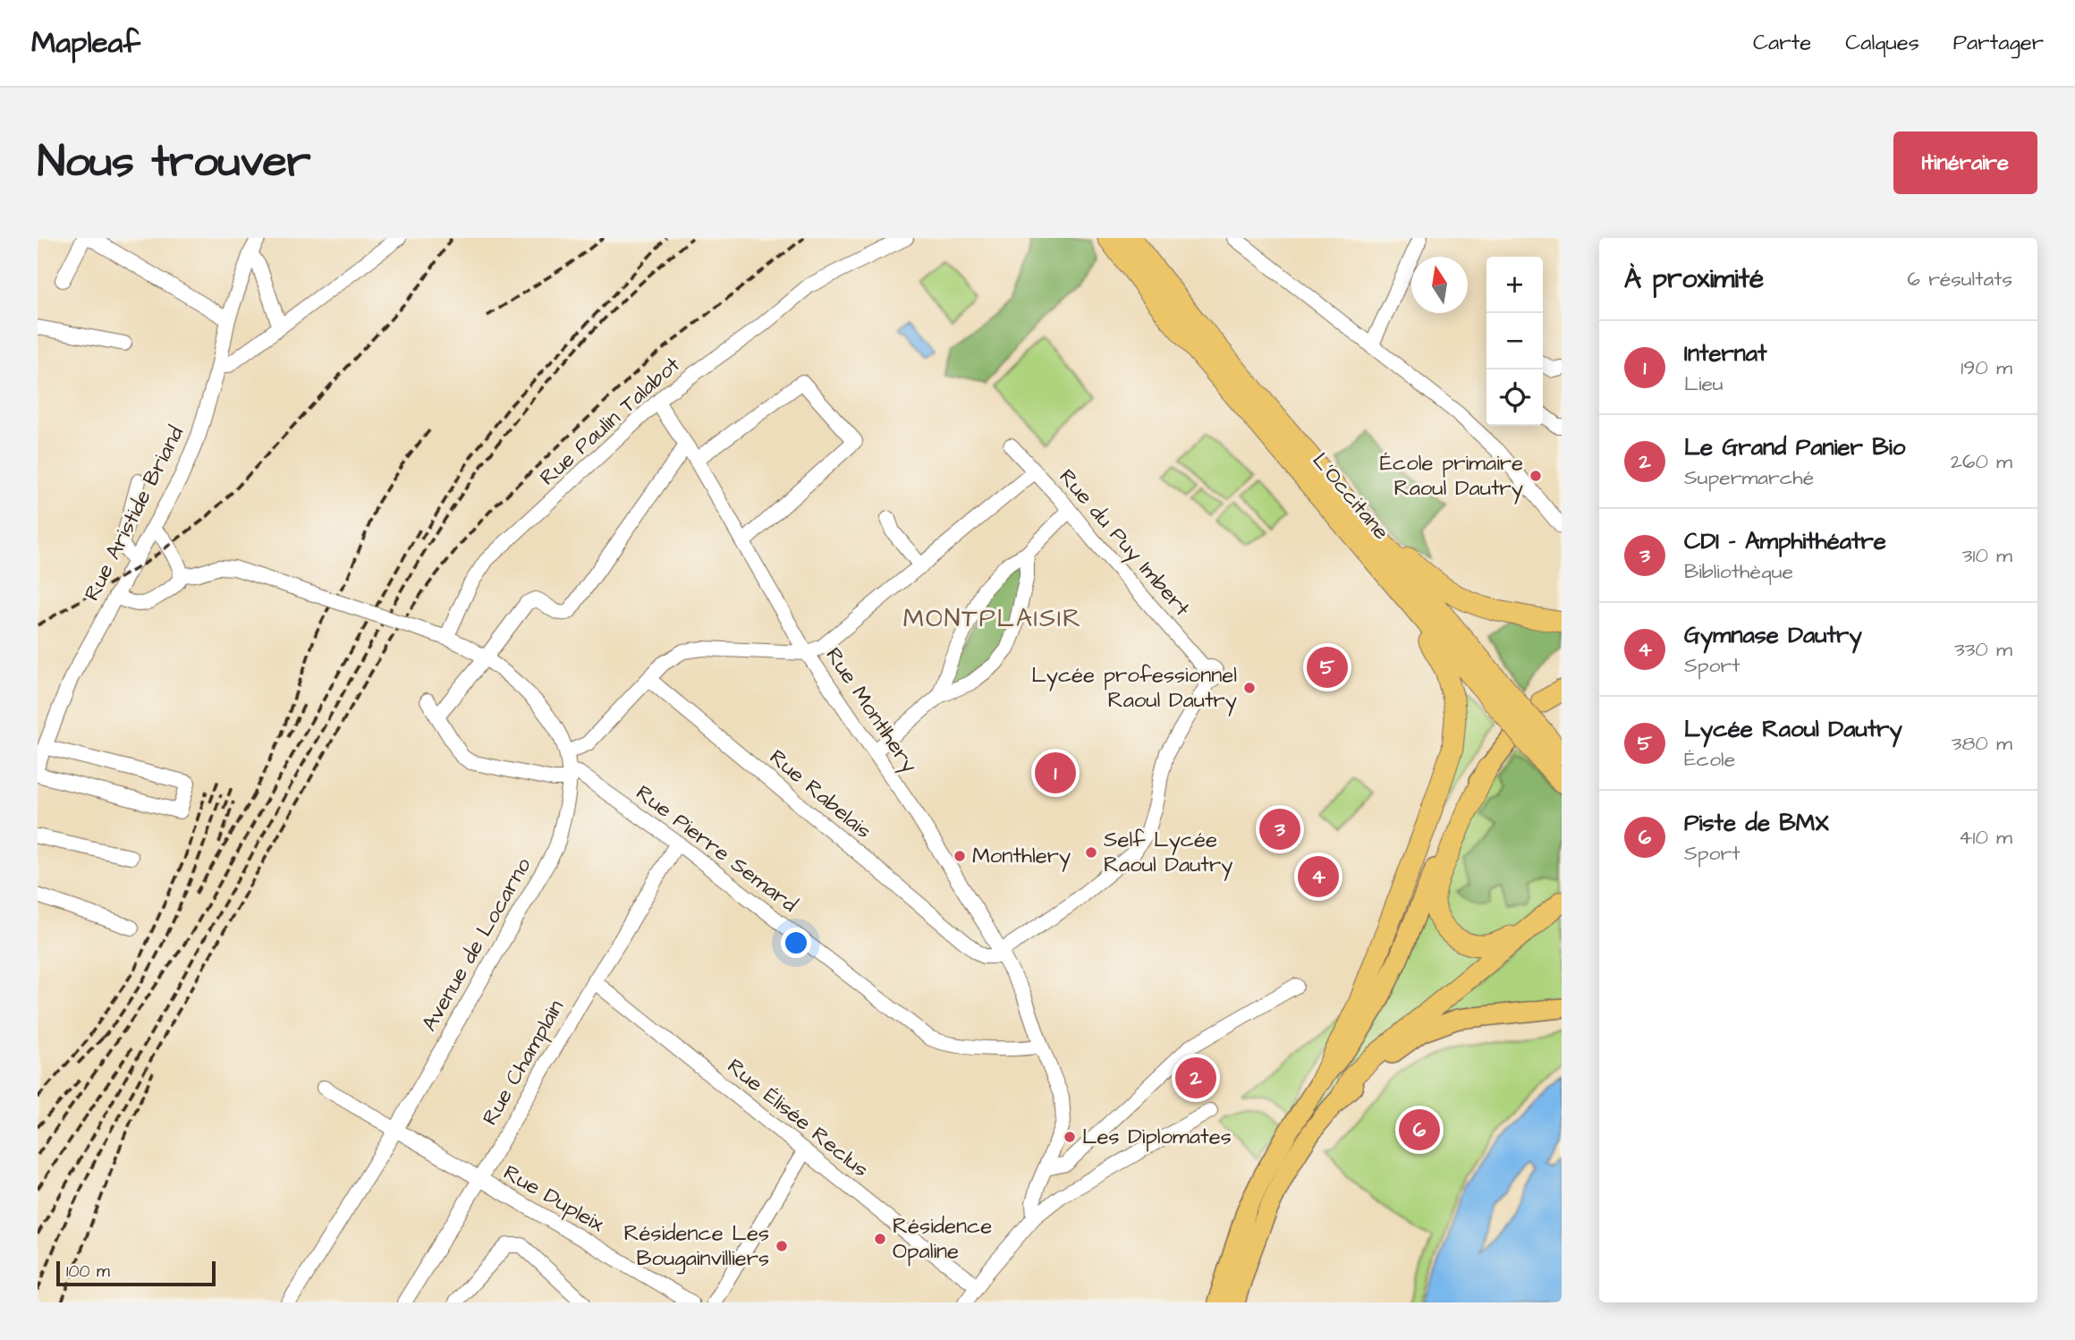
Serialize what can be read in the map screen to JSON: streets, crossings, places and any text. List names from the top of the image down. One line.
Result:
{"streets":{"highway":["L'Occitane"],"street":["Rue Paulin Talabot","Rue Aristide Briand","Rue du Puy Imbert","Rue Montlhery","Rue Rabelais","Rue Pierre Semard","Avenue de Locarno","Rue Champlain","Rue Élisée Reclus","Rue Dupleix"]},"crossings":[["Rue Paulin Talabot","Rue Montlhery"],["Rue Paulin Talabot","Avenue de Locarno"],["Rue du Puy Imbert","Rue Montlhery"],["Rue du Puy Imbert","Rue Rabelais"],["Rue Montlhery","Rue Rabelais"],["Rue Montlhery","Rue Pierre Semard"],["Rue Pierre Semard","Avenue de Locarno"],["Rue Pierre Semard","Rue Champlain"],["Avenue de Locarno","Rue Dupleix"],["Rue Champlain","Rue Élisée Reclus"],["Rue Champlain","Rue Dupleix"]],"districts":["MONTPLAISIR"],"places":["École primaire Raoul Dautry","Lycée professionnel Raoul Dautry","Self Lycée Raoul Dautry","Monthlery","Les Diplomates","Résidence Opaline","Résidence Les Bougainvilliers"],"scale_bar":"100 m","north":"top","page":{"header":"Mapleaf","nav":["Carte","Calques","Partager"],"buttons":"Itinéraire","title":"Nous trouver","heading":["À proximité","6 résultats"],"map_buttons":["+","−"],"list":[{"mark":"1","name":"Internat","note":"Lieu","value":"190 m"},{"mark":"2","name":"Le Grand Panier Bio","note":"Supermarché","value":"260 m"},{"mark":"3","name":"CDI - Amphithéatre","note":"Bibliothèque","value":"310 m"},{"mark":"4","name":"Gymnase Dautry","note":"Sport","value":"330 m"},{"mark":"5","name":"Lycée Raoul Dautry","note":"École","value":"380 m"},{"mark":"6","name":"Piste de BMX","note":"Sport","value":"410 m"}],"pins":["5","1","3","4","2","6"],"scale":"100 m"}}
